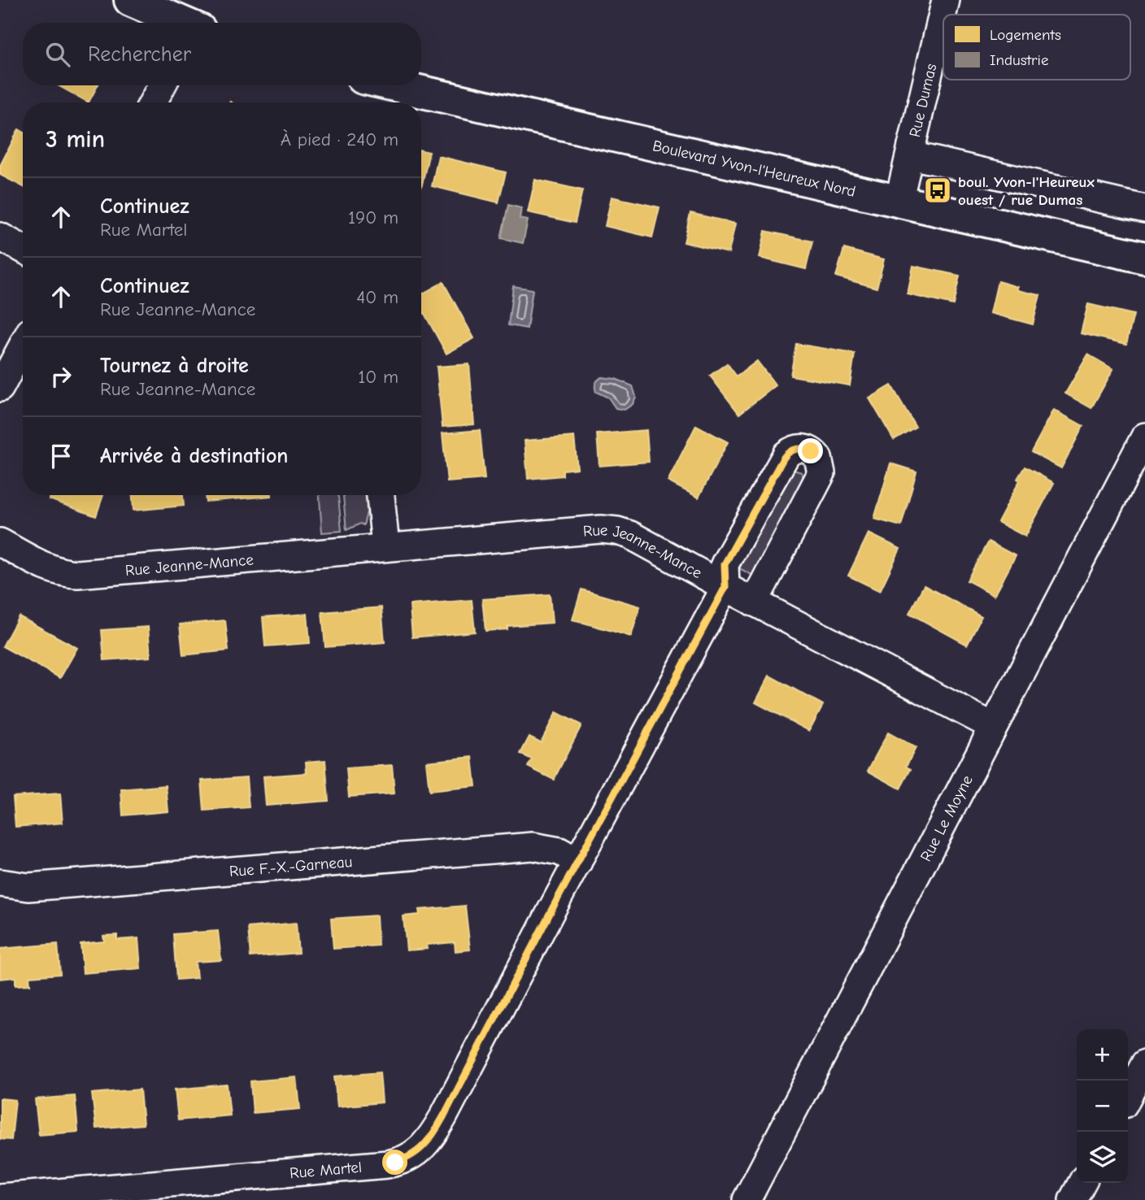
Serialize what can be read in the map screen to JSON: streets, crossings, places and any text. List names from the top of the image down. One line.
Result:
{"streets":{"street":["Rue Dumas","Boulevard Yvon-l'Heureux Nord","Rue Jeanne-Mance","Rue Le Moyne","Rue F.-X.-Garneau","Rue Martel"]},"crossings":[["Rue Dumas","Boulevard Yvon-l'Heureux Nord"],["Rue Jeanne-Mance","Rue Le Moyne"],["Rue Jeanne-Mance","Rue Martel"],["Rue F.-X.-Garneau","Rue Martel"]],"places":{"bus stop":["boul. Yvon-l'Heureux ouest / rue Dumas"]},"legend":["Logements","Industrie"],"page":{"search":"Rechercher","heading":["3 min","À pied · 240 m"],"list":[["Continuez","Rue Martel","190 m"],["Continuez","Rue Jeanne-Mance","40 m"],["Tournez à droite","Rue Jeanne-Mance","10 m"],"Arrivée à destination"],"map_buttons":["+","−"]}}
